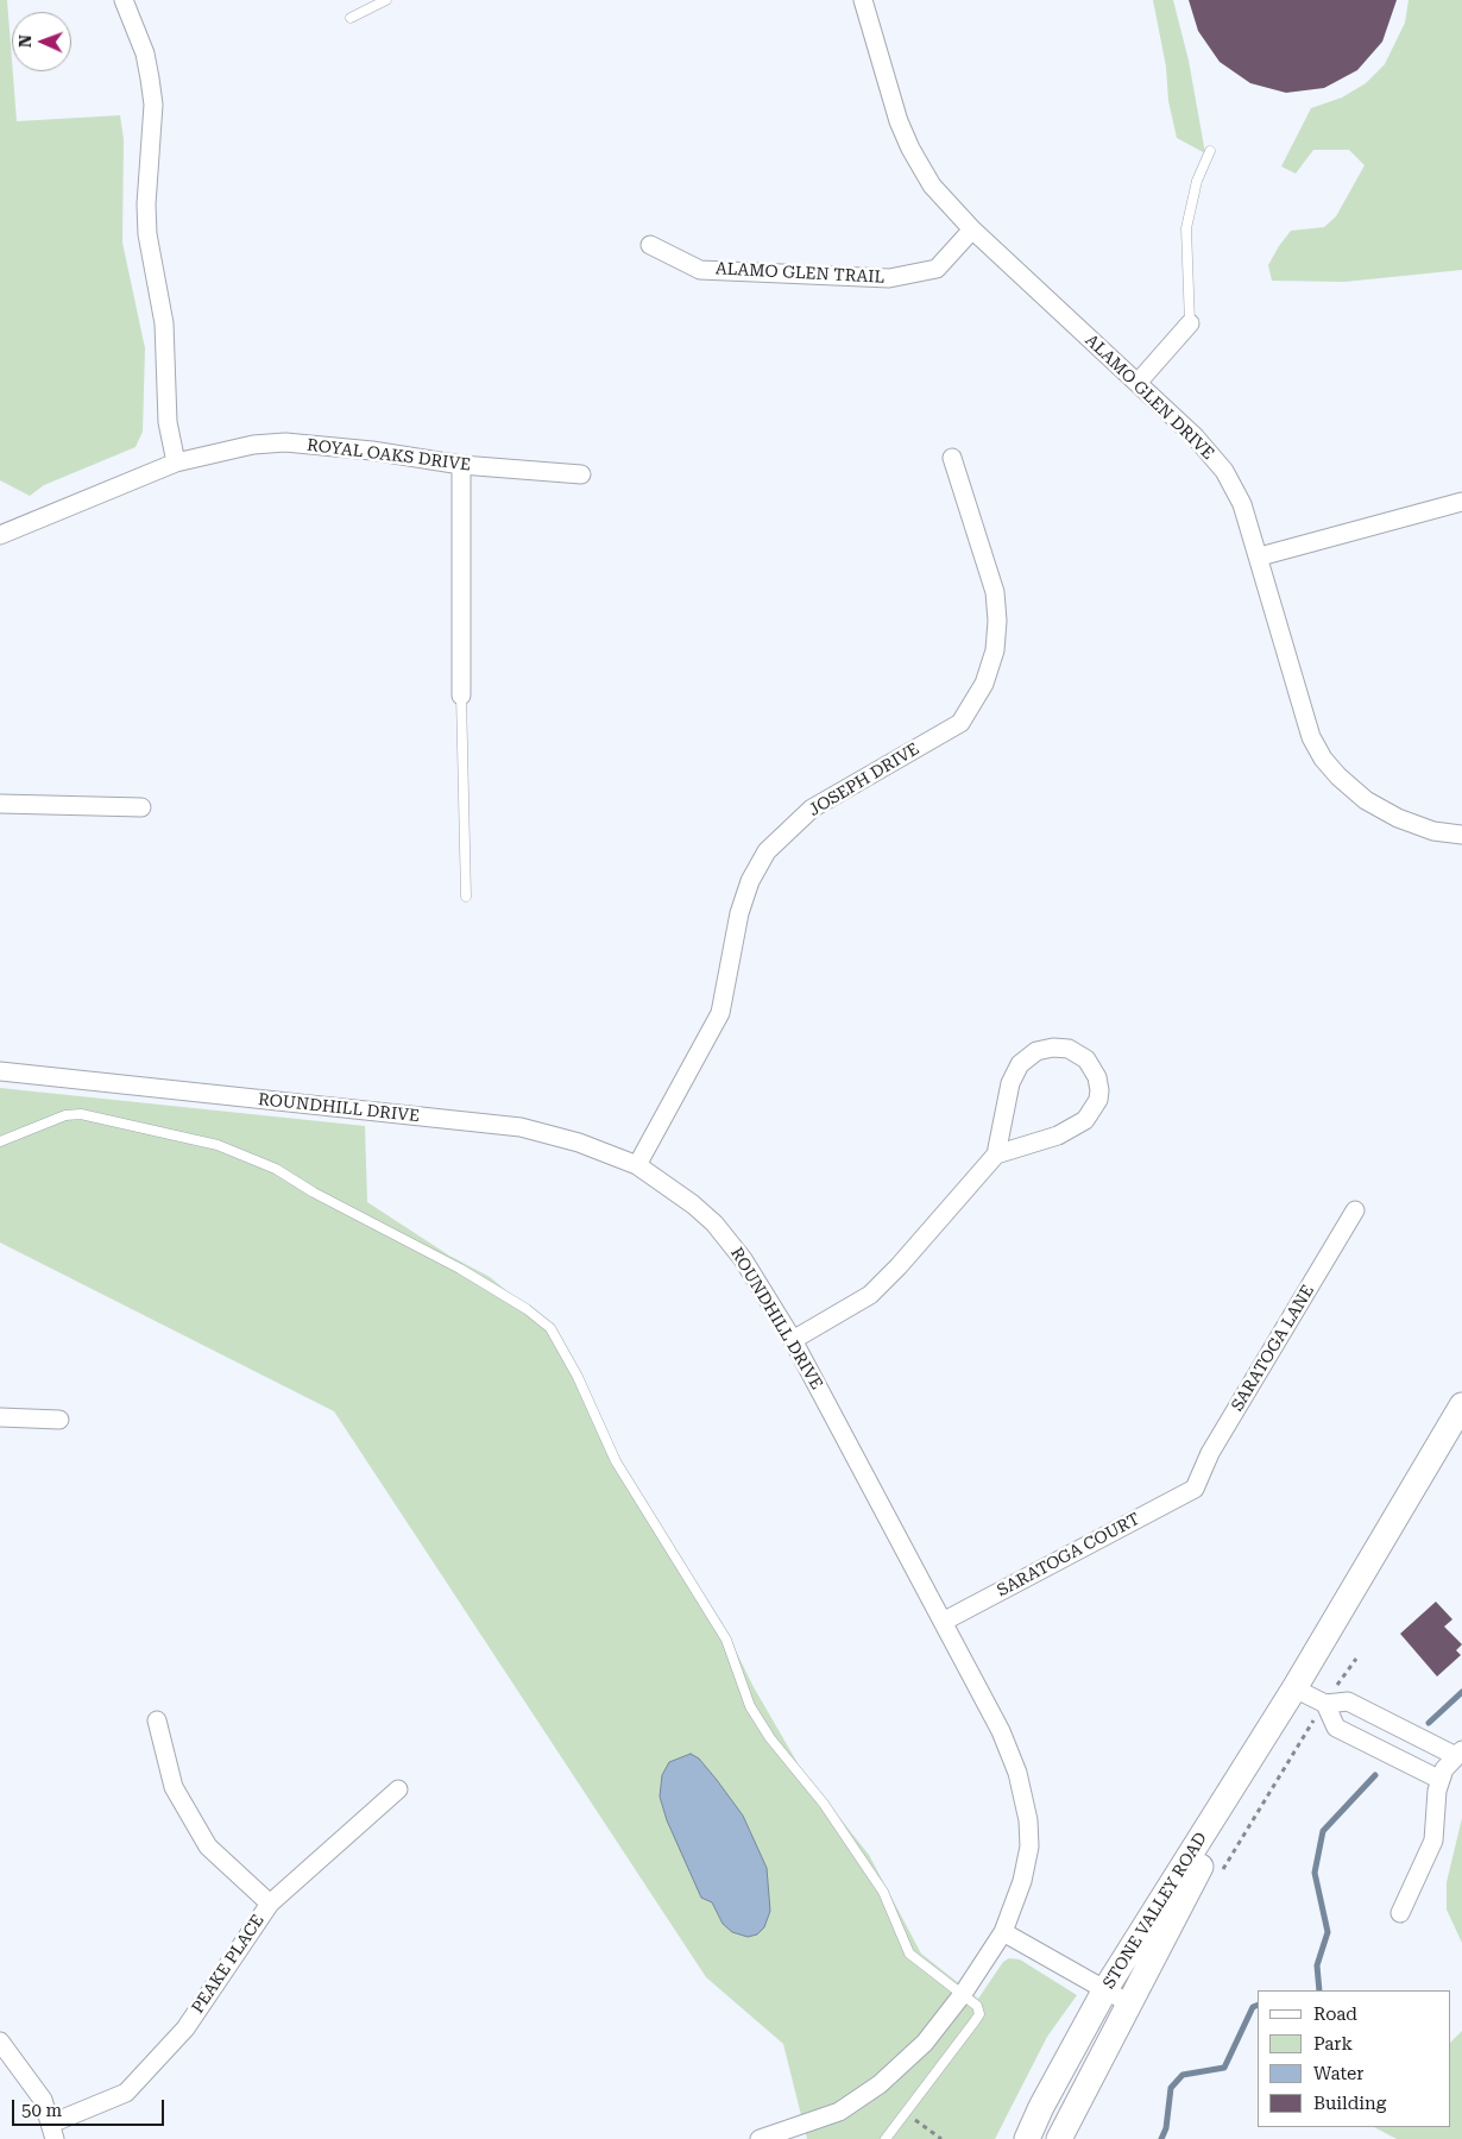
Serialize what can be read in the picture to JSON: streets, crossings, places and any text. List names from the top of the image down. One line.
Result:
{"streets":{"street":["ALAMO GLEN TRAIL","ALAMO GLEN DRIVE","ROYAL OAKS DRIVE","JOSEPH DRIVE","ROUNDHILL DRIVE","SARATOGA LANE","SARATOGA COURT","STONE VALLEY ROAD","PEAKE PLACE"]},"crossings":[["ALAMO GLEN TRAIL","ALAMO GLEN DRIVE"],["JOSEPH DRIVE","ROUNDHILL DRIVE"],["ROUNDHILL DRIVE","SARATOGA COURT"],["SARATOGA LANE","SARATOGA COURT"]],"legend":["Road","Park","Water","Building"],"scale_bar":"50 m","north":"left"}
